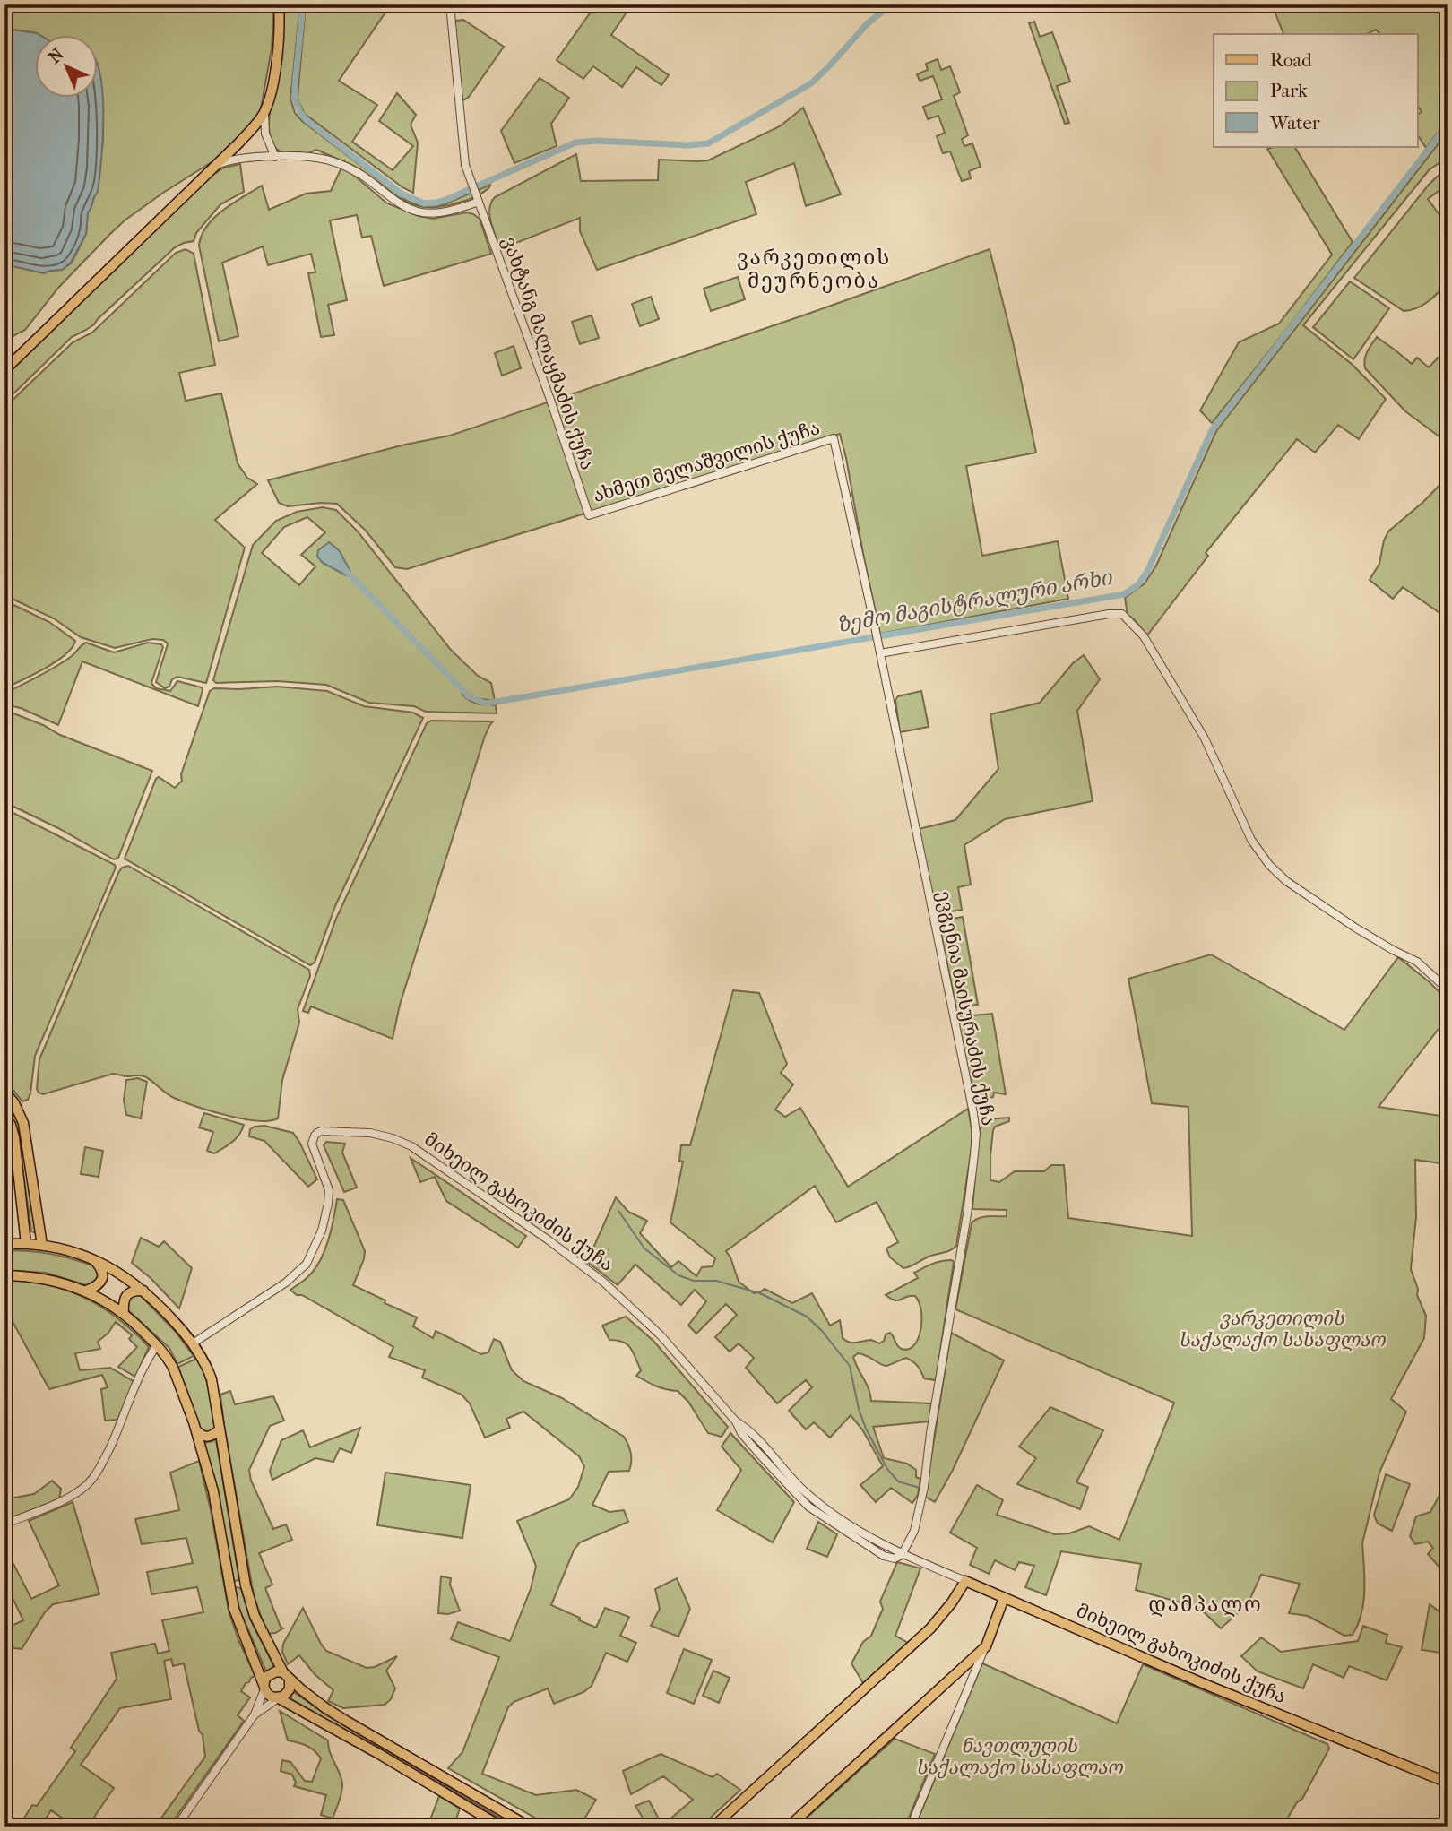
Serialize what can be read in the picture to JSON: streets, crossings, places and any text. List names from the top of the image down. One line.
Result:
{"streets":{"main road":["მიხეილ გახოკიძის ქუჩა"],"street":["ვახტანგ მალაყმაძის ქუჩა","ახმეთ მელაშვილის ქუჩა","ევგენია მაისურაძის ქუჩა"]},"crossings":[["ვახტანგ მალაყმაძის ქუჩა","ახმეთ მელაშვილის ქუჩა"],["ახმეთ მელაშვილის ქუჩა","ევგენია მაისურაძის ქუჩა"],["ევგენია მაისურაძის ქუჩა","მიხეილ გახოკიძის ქუჩა"]],"districts":["ვარკეთილის მეურნეობა","დამპალო"],"water":["ზემო მაგისტრალური არხი"],"parks":["ვარკეთილის საქალაქო სასაფლაო","ნავთლუღის საქალაქო სასაფლაო"],"legend":["Road","Park","Water"],"north":"top left"}
